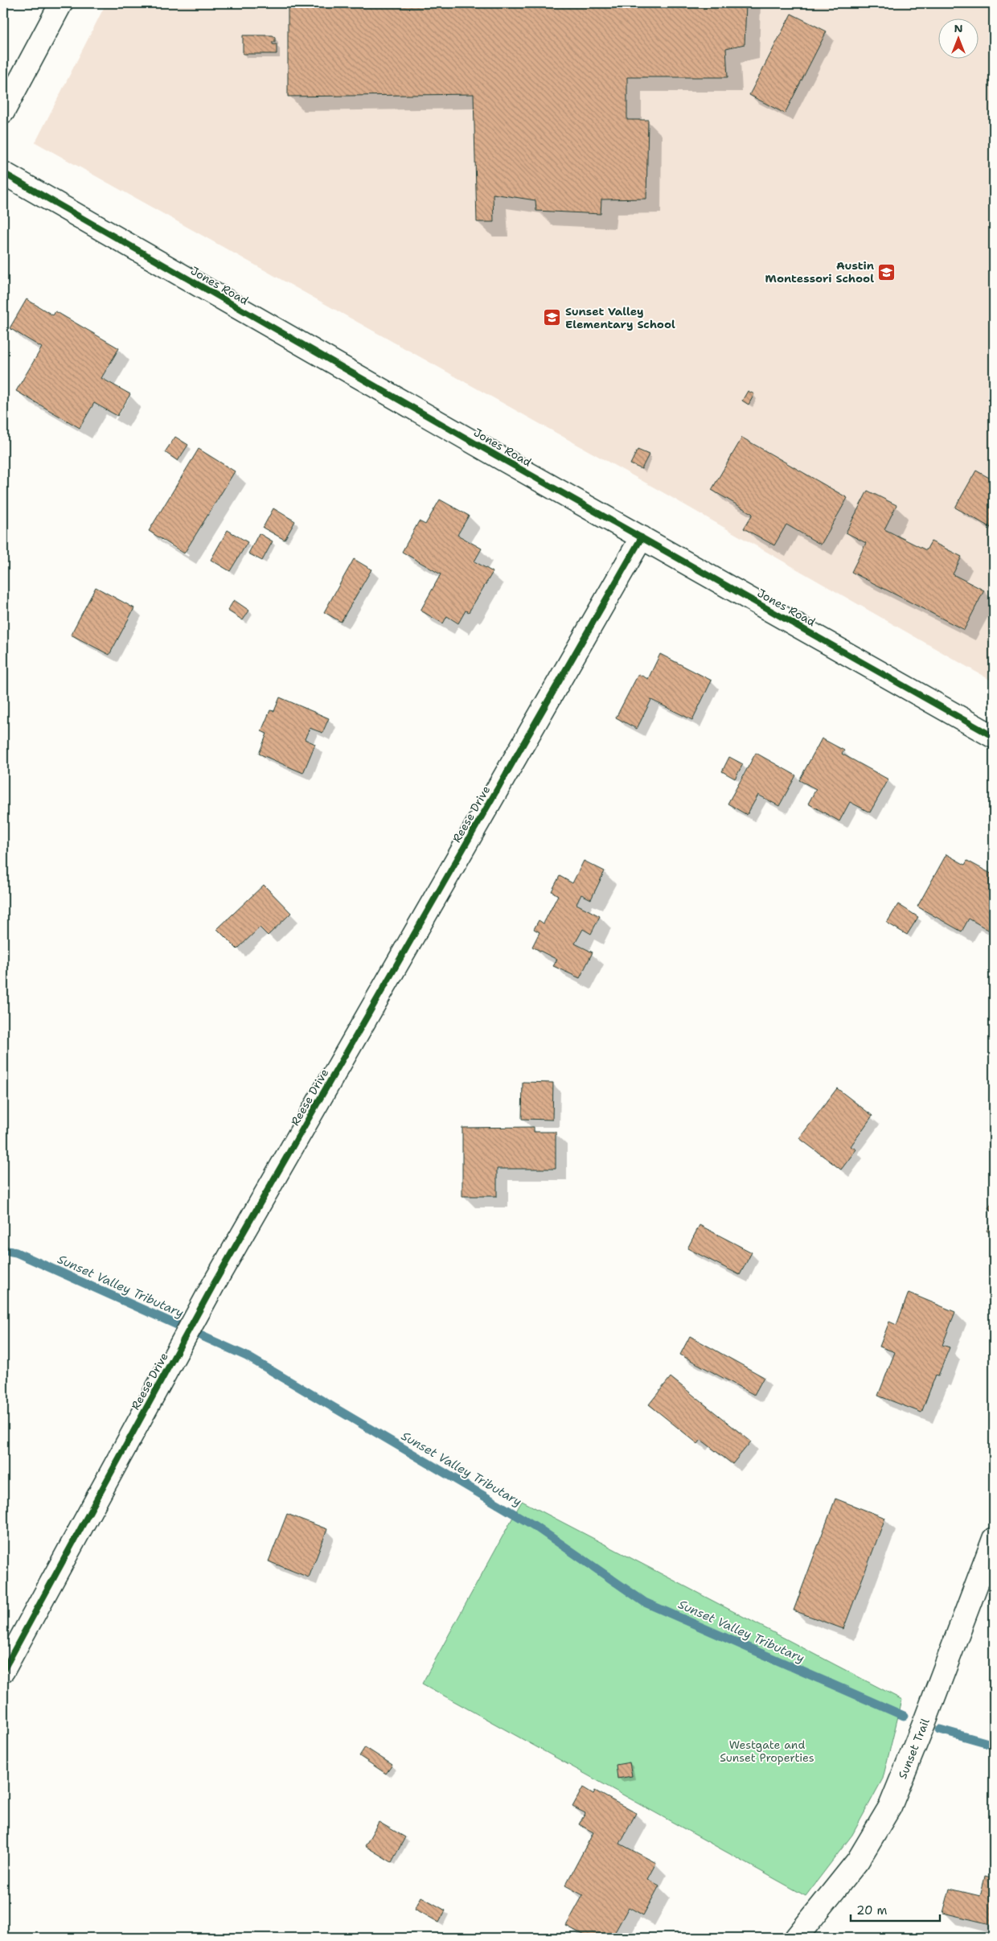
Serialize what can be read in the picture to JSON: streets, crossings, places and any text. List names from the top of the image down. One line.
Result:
{"streets":{"street":["Jones Road","Reese Drive","Sunset Trail"]},"crossings":[["Jones Road","Reese Drive"]],"water":["Sunset Valley Tributary"],"parks":["Westgate and Sunset Properties"],"places":{"school or university":["Austin Montessori School","Sunset Valley Elementary School"]},"scale_bar":"20 m","north":"top"}
